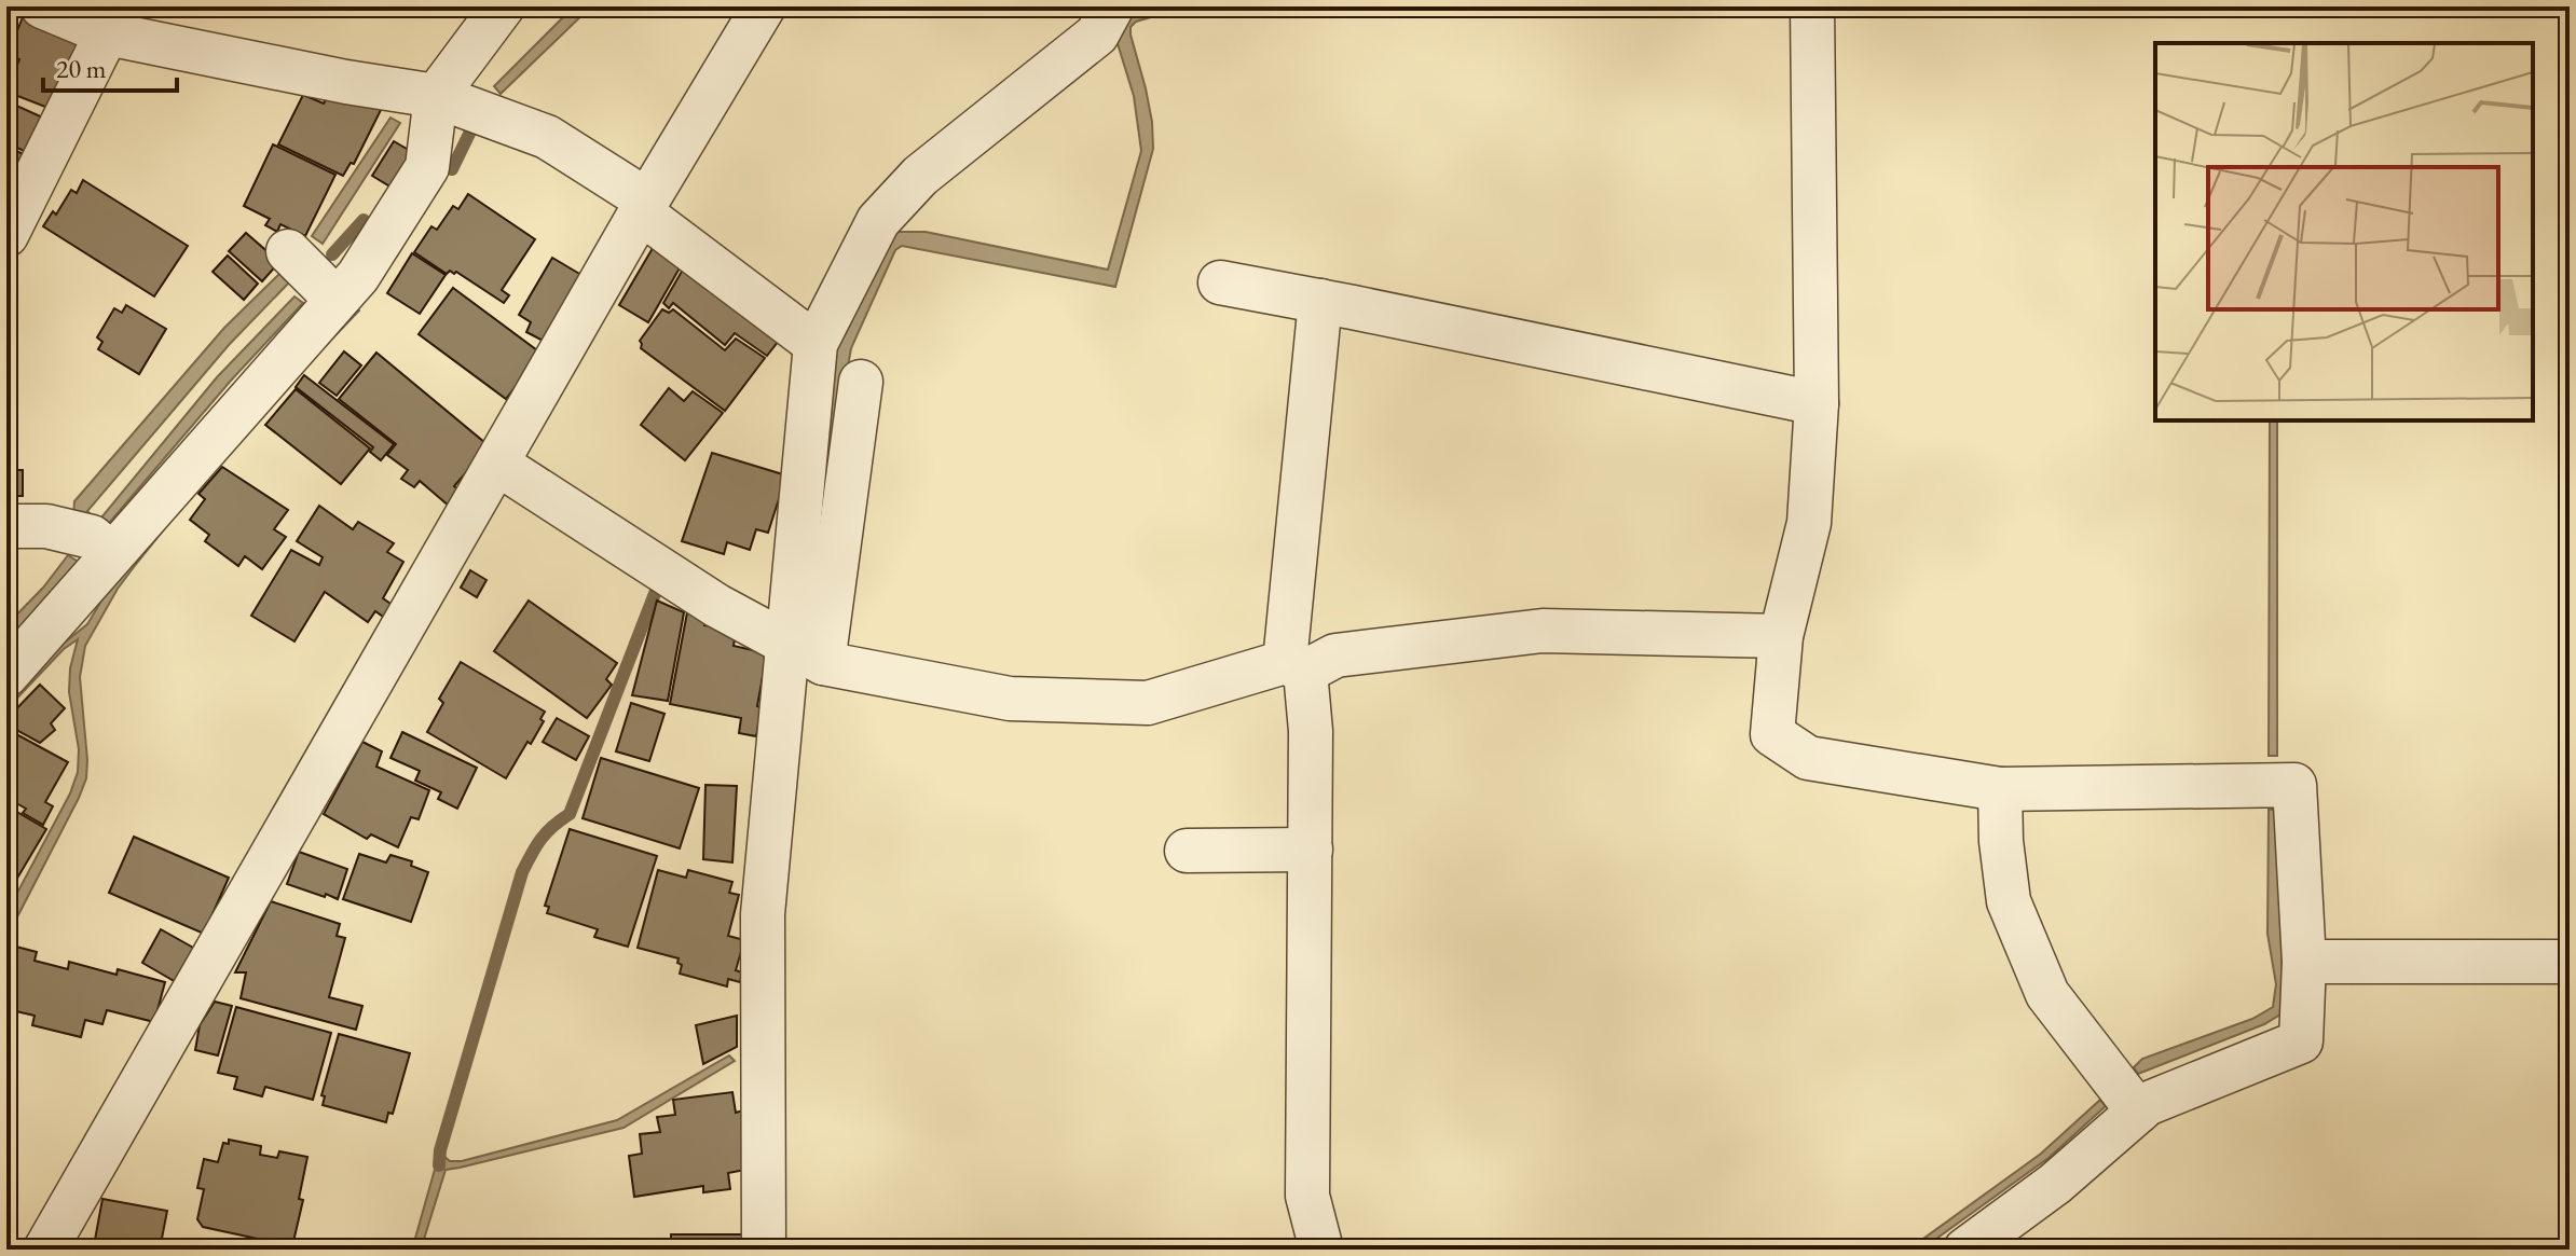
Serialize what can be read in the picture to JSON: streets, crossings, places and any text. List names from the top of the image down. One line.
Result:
{"scale_bar":"20 m"}
